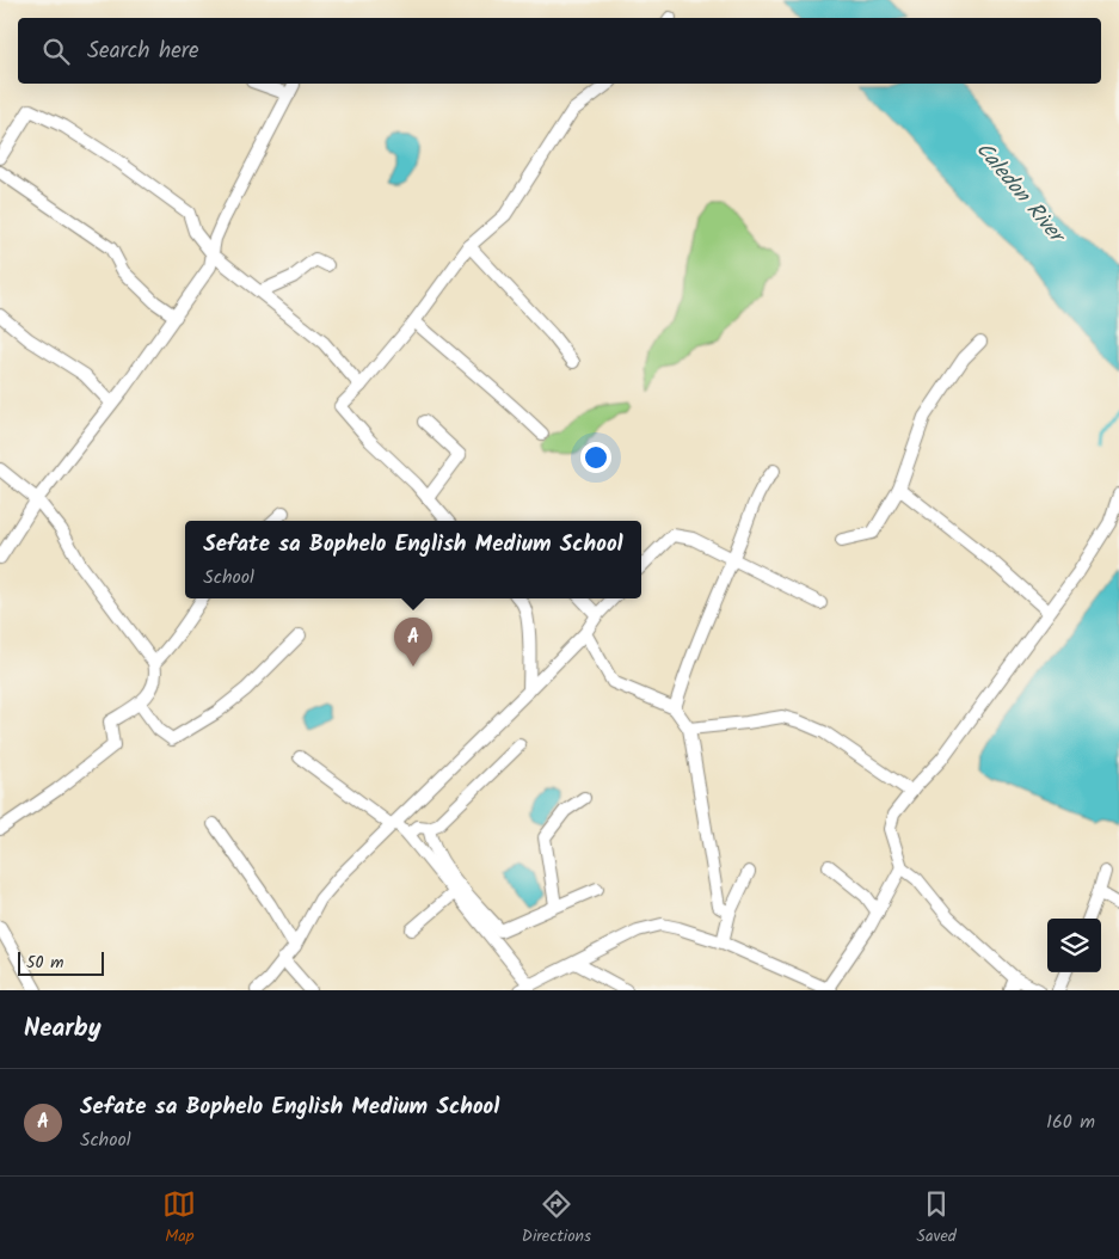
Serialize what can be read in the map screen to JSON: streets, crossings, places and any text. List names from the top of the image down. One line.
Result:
{"water":["Caledon River"],"scale_bar":"50 m","page":{"search":"Search here","popup":["Sefate sa Bophelo English Medium School","School"],"pins":"A","scale":"50 m","heading":"Nearby","list":[{"mark":"A","name":"Sefate sa Bophelo English Medium School","note":"School","value":"160 m"}],"nav":["Map","Directions","Saved"]}}
